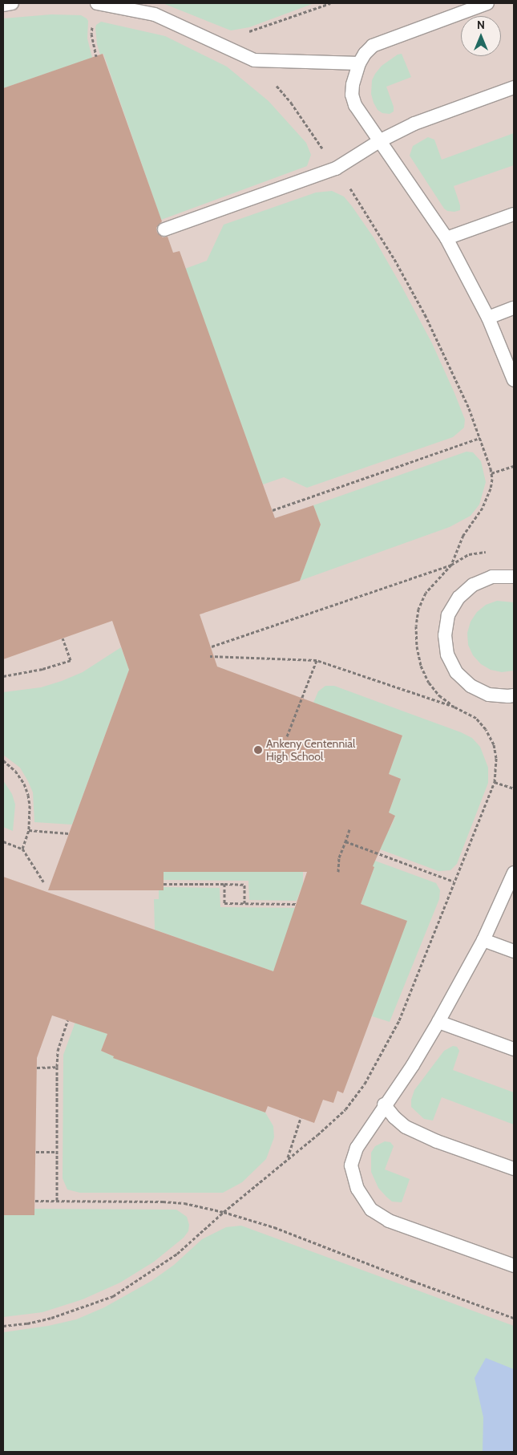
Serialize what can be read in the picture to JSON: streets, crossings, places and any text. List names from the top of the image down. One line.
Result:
{"places":["Ankeny Centennial High School"],"north":"top"}
